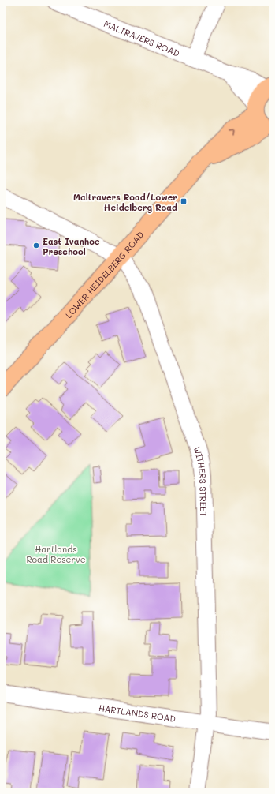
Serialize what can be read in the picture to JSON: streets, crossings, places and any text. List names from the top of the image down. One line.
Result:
{"streets":{"main road":["LOWER HEIDELBERG ROAD"],"street":["MALTRAVERS ROAD","WITHERS STREET","HARTLANDS ROAD"]},"crossings":[["MALTRAVERS ROAD","LOWER HEIDELBERG ROAD"],["LOWER HEIDELBERG ROAD","WITHERS STREET"],["WITHERS STREET","HARTLANDS ROAD"]],"parks":["Hartlands Road Reserve"],"places":{"transit":["Maltravers Road/Lower Heidelberg Road"],"other":["East Ivanhoe Preschool"]}}
